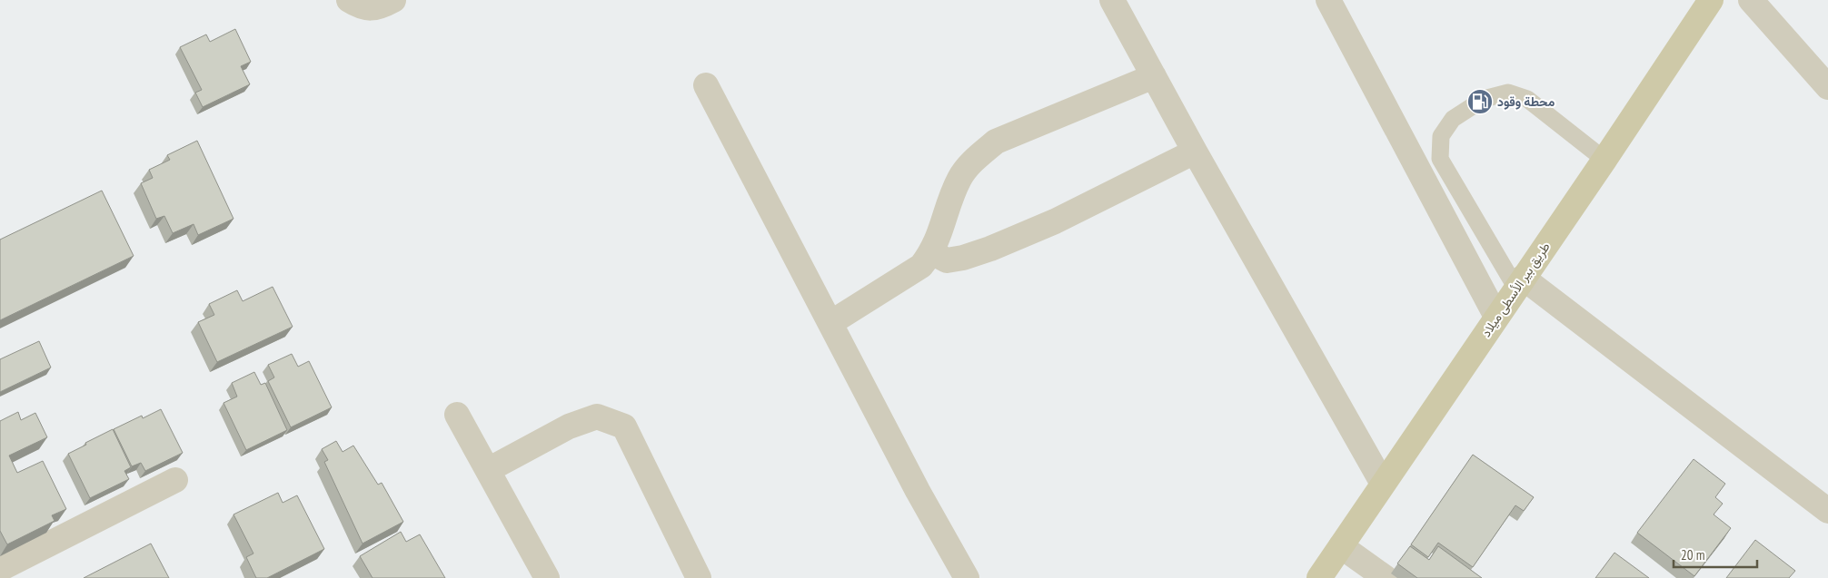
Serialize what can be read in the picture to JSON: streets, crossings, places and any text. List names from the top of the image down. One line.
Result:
{"streets":{"main road":["طريق بير الأسطى ميلاد"]},"places":{"fuel station":["محطة وقود"]},"scale_bar":"20 m"}
